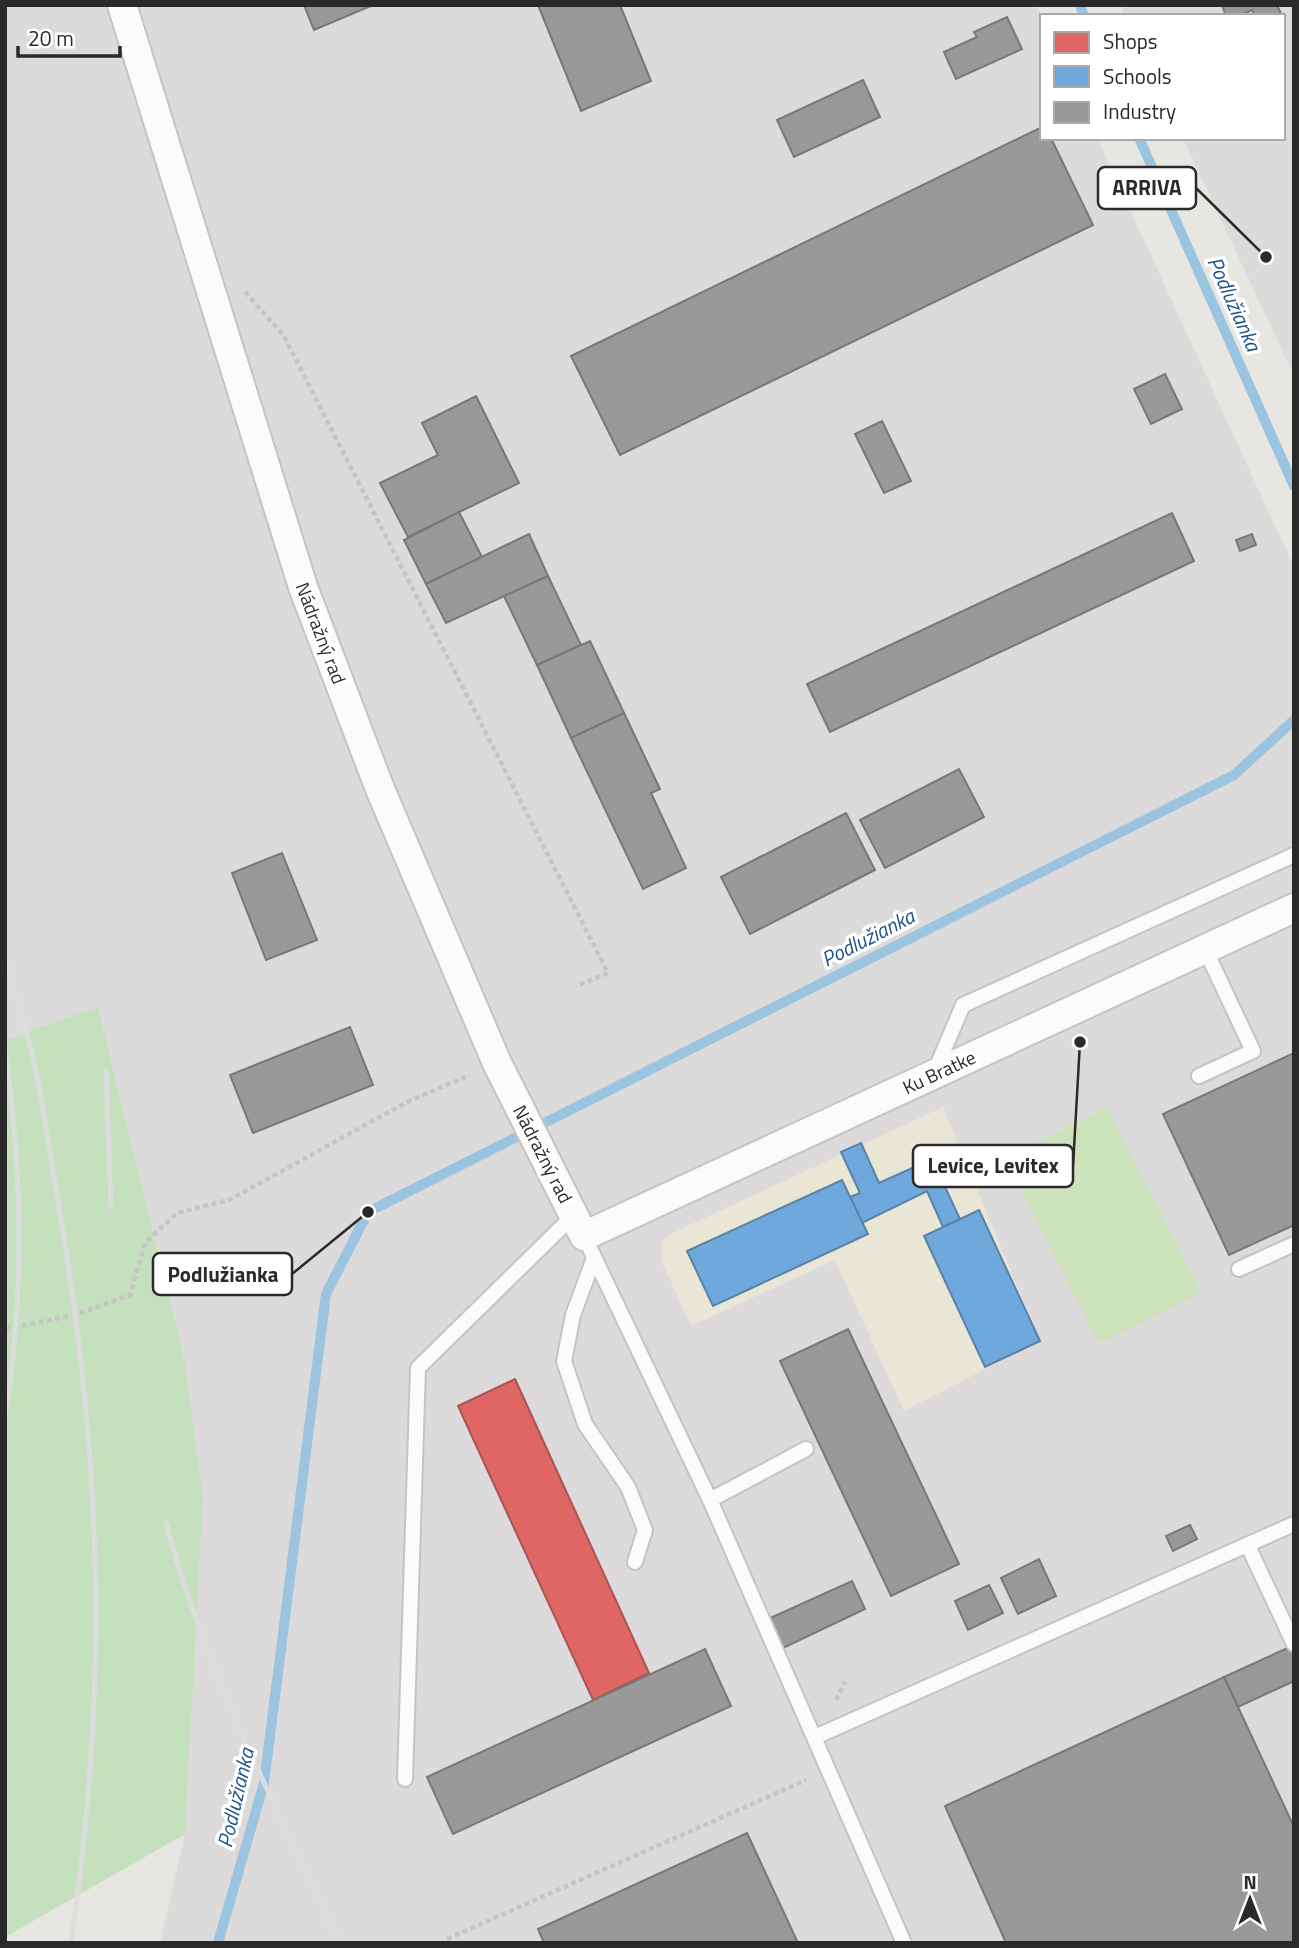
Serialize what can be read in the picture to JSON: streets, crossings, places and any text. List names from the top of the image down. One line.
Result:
{"streets":{"street":["Nádražný rad","Ku Bratke"]},"crossings":[["Nádražný rad","Ku Bratke"]],"water":["Podlužianka"],"places":["ARRIVA","Levice, Levitex","Podlužianka"],"legend":["Shops","Schools","Industry"],"scale_bar":"20 m","north":"top"}
